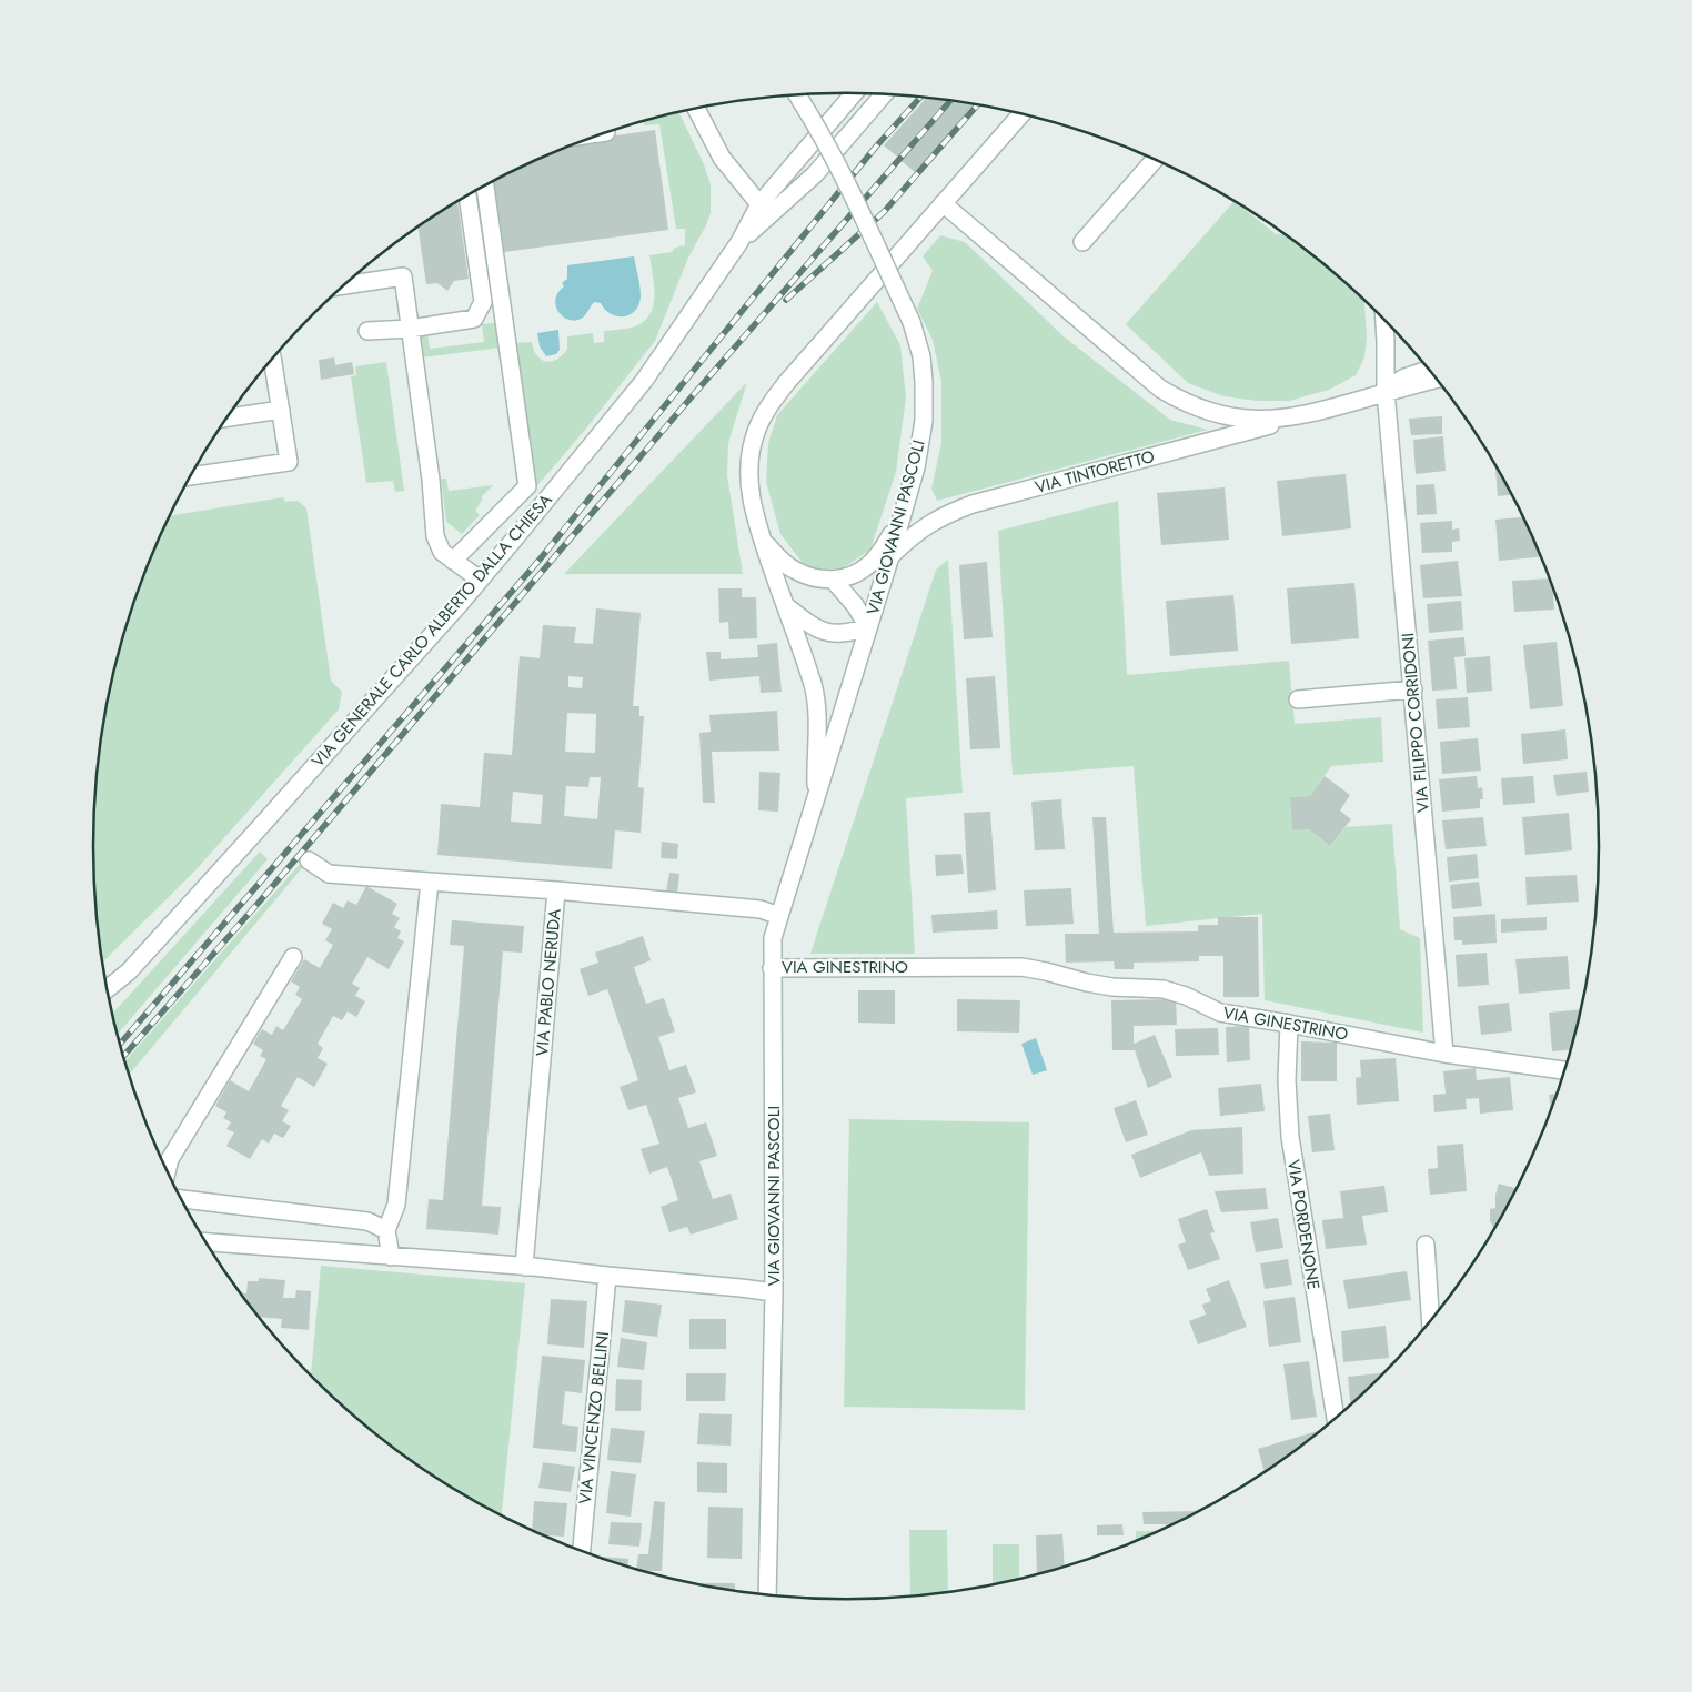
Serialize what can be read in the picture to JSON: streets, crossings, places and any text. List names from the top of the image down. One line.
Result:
{"streets":{"street":["VIA TINTORETTO","VIA GIOVANNI PASCOLI","VIA GENERALE CARLO ALBERTO DALLA CHIESA","VIA FILIPPO CORRIDONI","VIA GINESTRINO","VIA PABLO NERUDA","VIA PORDENONE","VIA VINCENZO BELLINI"]},"crossings":[["VIA TINTORETTO","VIA GIOVANNI PASCOLI"],["VIA TINTORETTO","VIA FILIPPO CORRIDONI"],["VIA GIOVANNI PASCOLI","VIA GINESTRINO"],["VIA GIOVANNI PASCOLI","VIA PABLO NERUDA"],["VIA FILIPPO CORRIDONI","VIA GINESTRINO"],["VIA GINESTRINO","VIA PORDENONE"]]}
